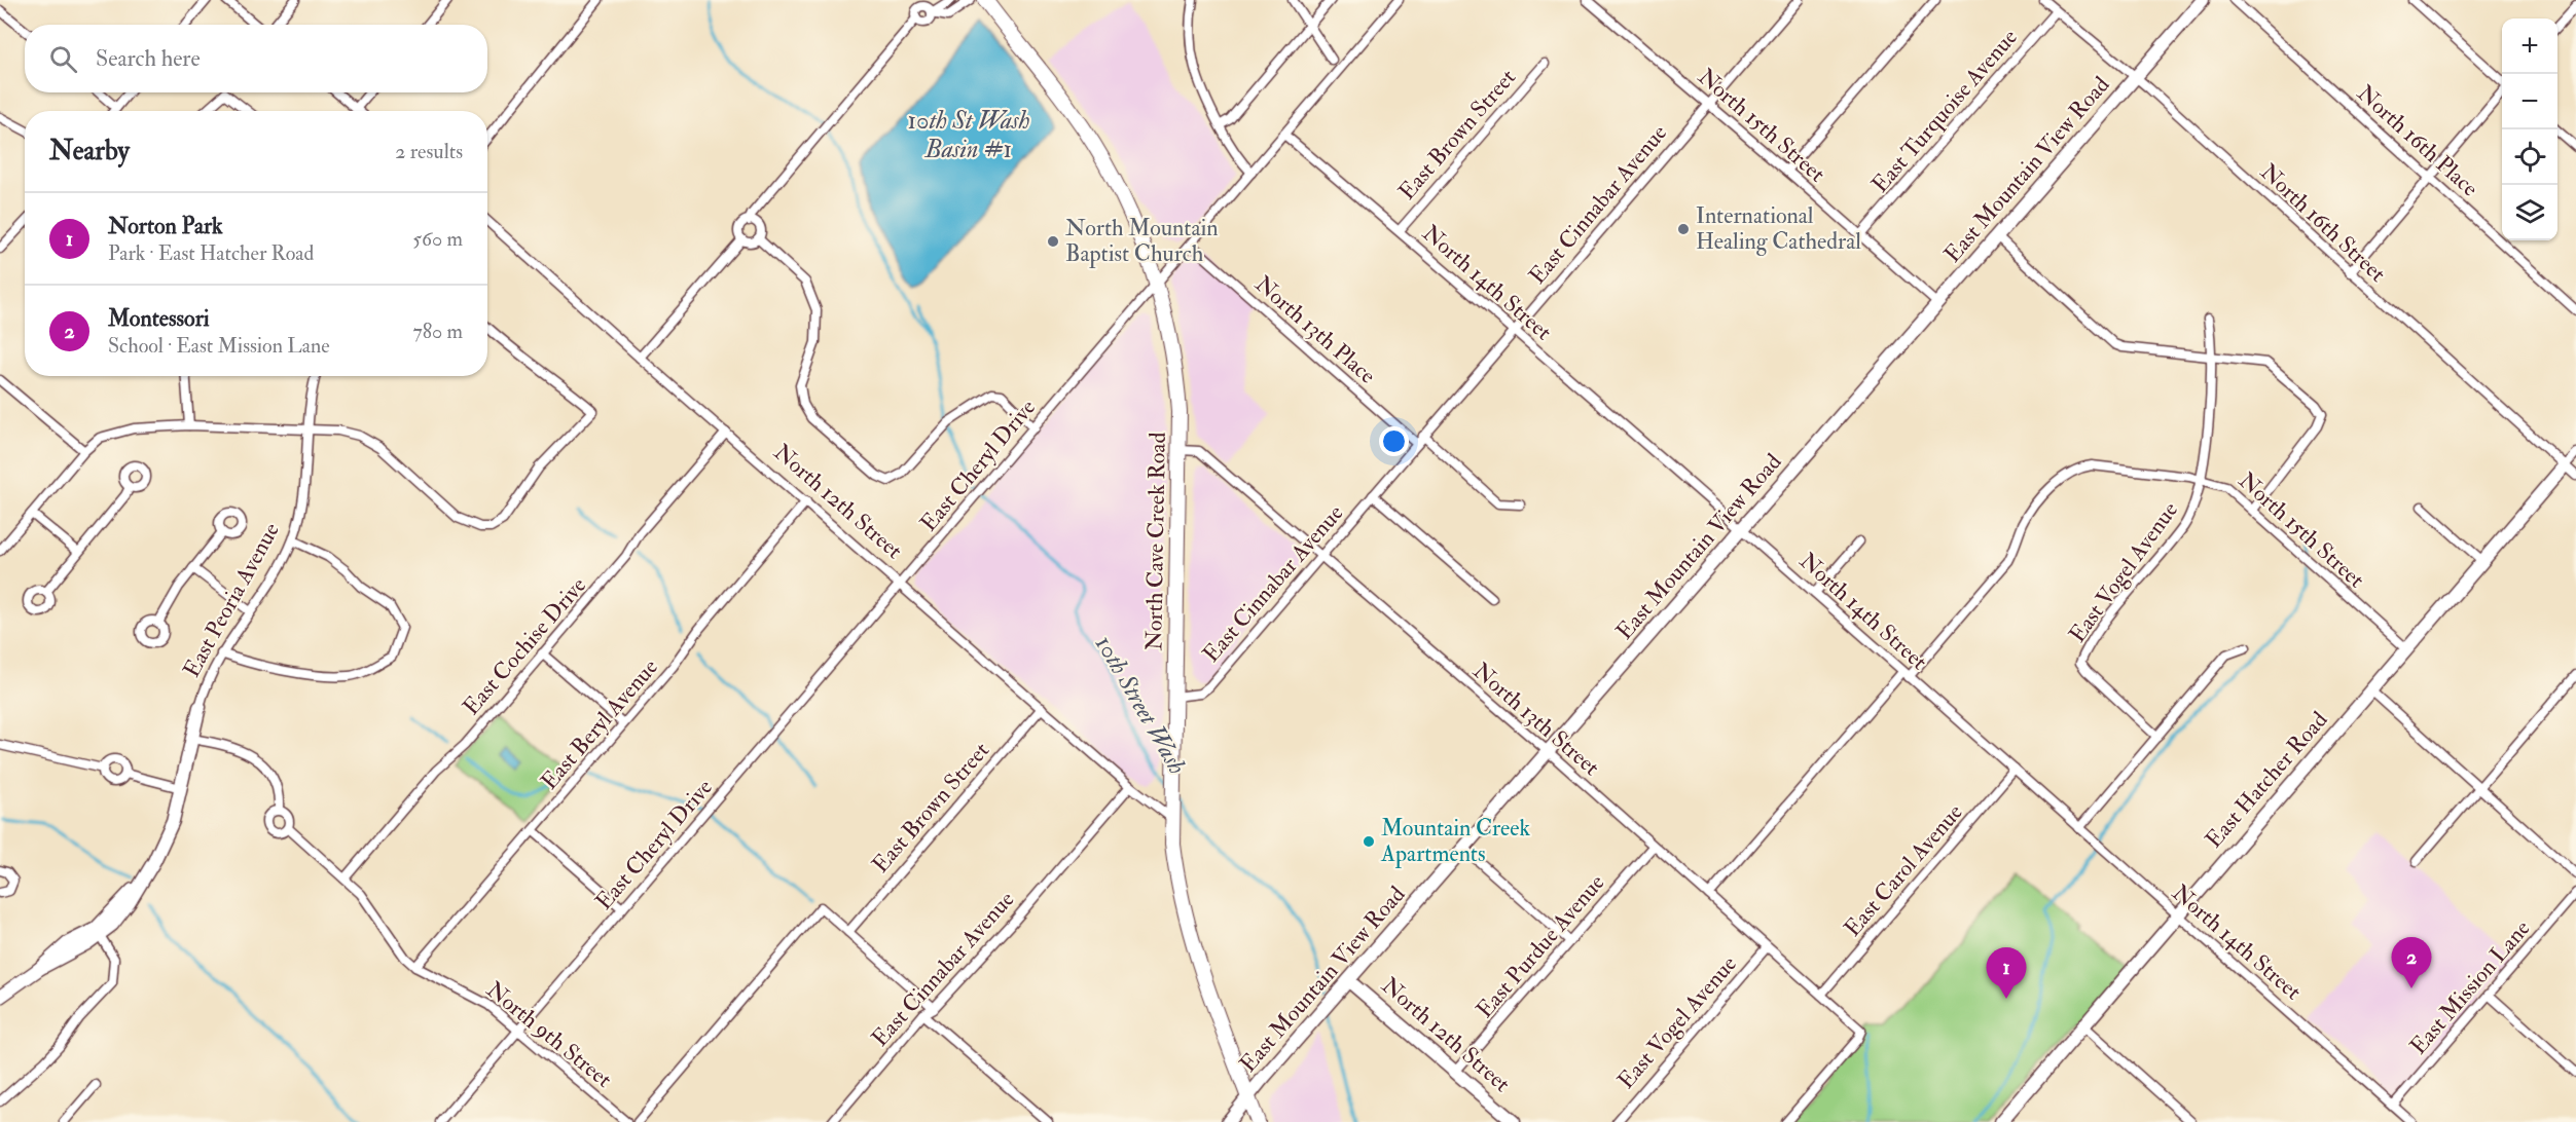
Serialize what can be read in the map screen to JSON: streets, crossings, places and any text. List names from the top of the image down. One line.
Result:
{"streets":{"main road":["North Cave Creek Road"],"street":["East Turquoise Avenue","North 15th Street","East Brown Street","North 16th Place","East Mountain View Road","East Cinnabar Avenue","North 16th Street","North 14th Street","North 13th Place","East Cheryl Drive","North 12th Street","East Vogel Avenue","East Peoria Avenue","East Cochise Drive","North 13th Street","East Beryl Avenue","East Hatcher Road","East Carol Avenue","East Purdue Avenue","East Mission Lane","North 9th Street"]},"crossings":[["East Turquoise Avenue","North 15th Street"],["East Turquoise Avenue","North 16th Street"],["North 15th Street","East Mountain View Road"],["North 15th Street","East Cinnabar Avenue"],["North 15th Street","North 14th Street"],["North 15th Street","East Vogel Avenue"],["North 15th Street","East Hatcher Road"],["East Brown Street","North 14th Street"],["East Brown Street","North 12th Street"],["East Mountain View Road","North 16th Street"],["East Mountain View Road","North 14th Street"],["East Mountain View Road","North 12th Street"],["East Mountain View Road","North Cave Creek Road"],["East Mountain View Road","North 13th Street"],["East Cinnabar Avenue","North 14th Street"],["East Cinnabar Avenue","North 13th Place"],["East Cinnabar Avenue","North 12th Street"],["East Cinnabar Avenue","North Cave Creek Road"],["East Cinnabar Avenue","North 13th Street"],["North 16th Street","East Hatcher Road"],["North 14th Street","East Cheryl Drive"],["North 14th Street","East Hatcher Road"],["North 14th Street","East Carol Avenue"],["North 14th Street","East Mission Lane"],["North 13th Place","East Cheryl Drive"],["East Cheryl Drive","North 12th Street"],["East Cheryl Drive","North Cave Creek Road"],["East Cheryl Drive","North 9th Street"],["North 12th Street","North Cave Creek Road"],["North 12th Street","East Cochise Drive"],["North 12th Street","East Beryl Avenue"],["North 12th Street","East Purdue Avenue"],["North Cave Creek Road","North 13th Street"],["East Vogel Avenue","North 13th Street"],["East Peoria Avenue","North 9th Street"],["East Cochise Drive","North 9th Street"],["North 13th Street","East Carol Avenue"],["North 13th Street","East Purdue Avenue"],["East Beryl Avenue","North 9th Street"]],"water":["10th St Wash Basin #1","10th Street Wash"],"places":["International Healing Cathedral","North Mountain Baptist Church","Mountain Creek Apartments"],"page":{"map_buttons":["+","−"],"search":"Search here","heading":["Nearby","2 results"],"list":[{"mark":"1","name":"Norton Park","note":"Park · East Hatcher Road","value":"560 m"},{"mark":"2","name":"Montessori","note":"School · East Mission Lane","value":"780 m"}],"pins":["2","1"]}}
